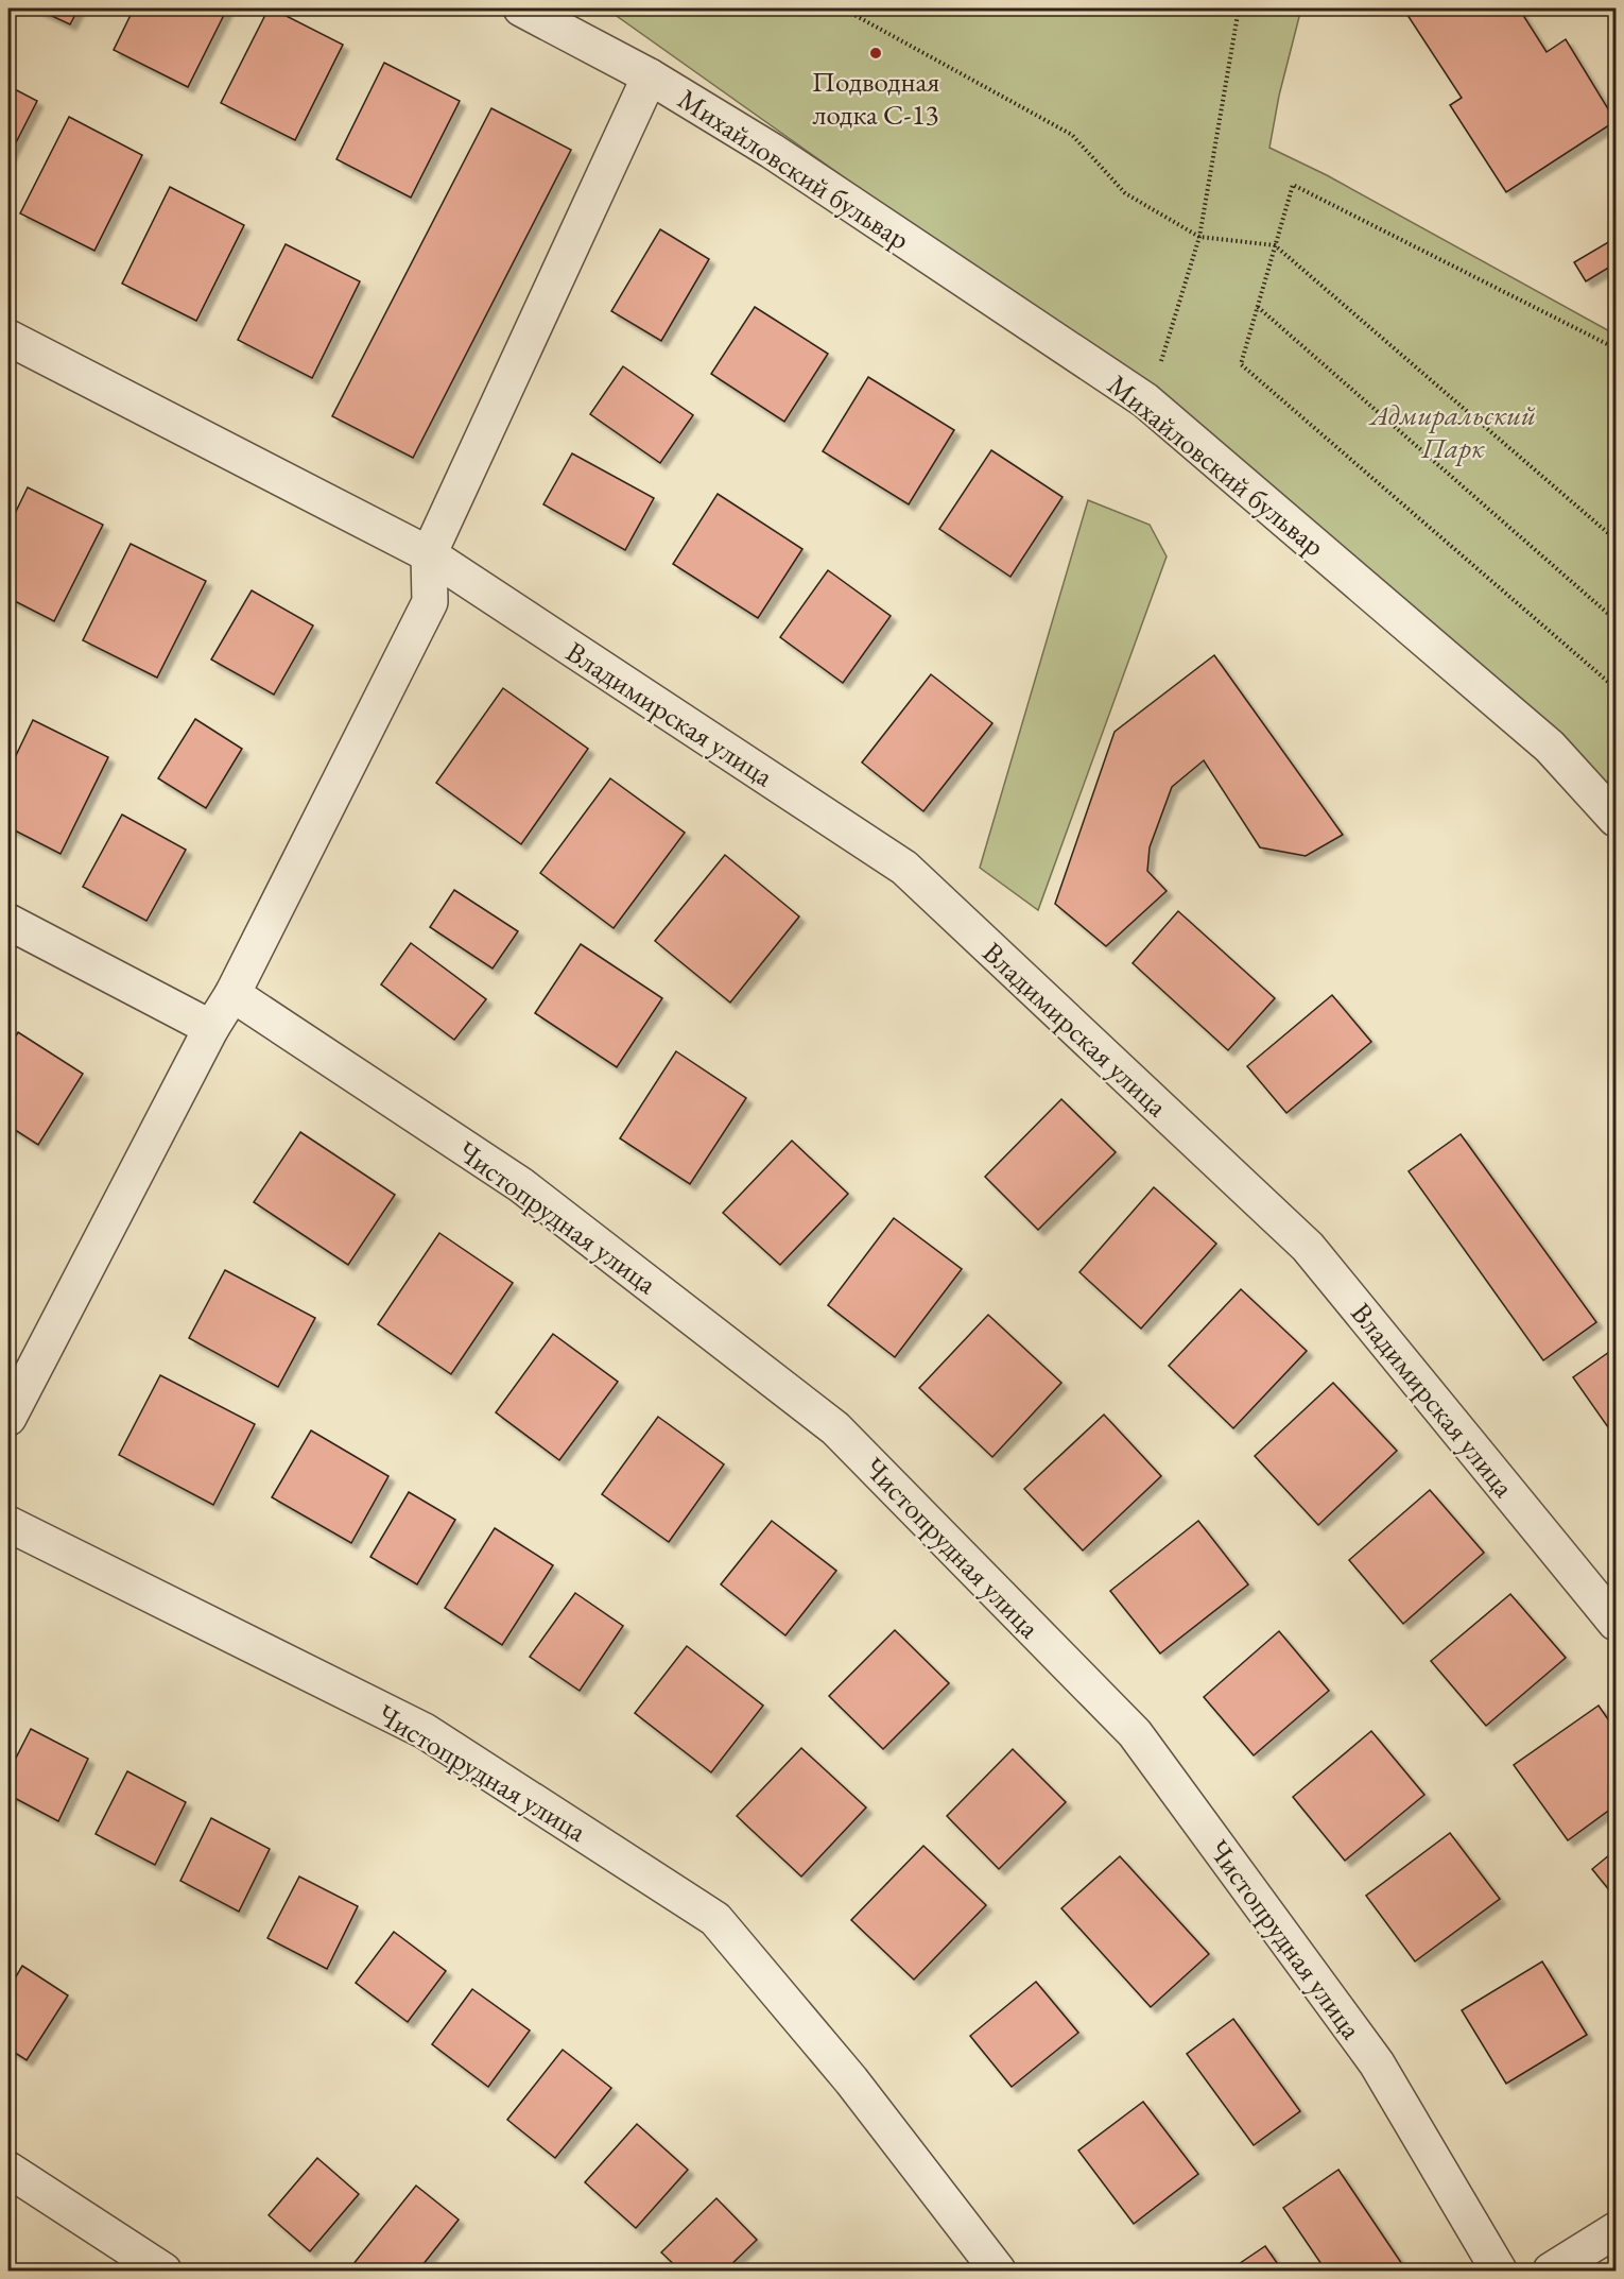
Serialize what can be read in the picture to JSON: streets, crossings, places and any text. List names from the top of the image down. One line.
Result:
{"streets":{"street":["Михайловский бульвар","Владимирская улица","Чистопрудная улица"]},"parks":["Адмиральский Парк"],"places":["Подводная лодка С-13"]}
